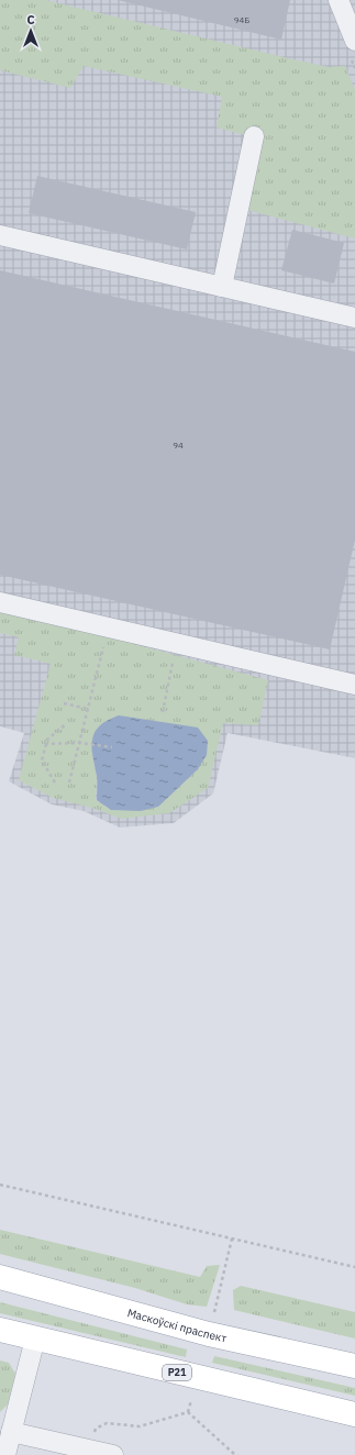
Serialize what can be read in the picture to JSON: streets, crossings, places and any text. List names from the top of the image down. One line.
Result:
{"streets":{"main road":["Маскоўскі праспект","Р21"]},"house_numbers":["94Б","94"],"north":"top"}
